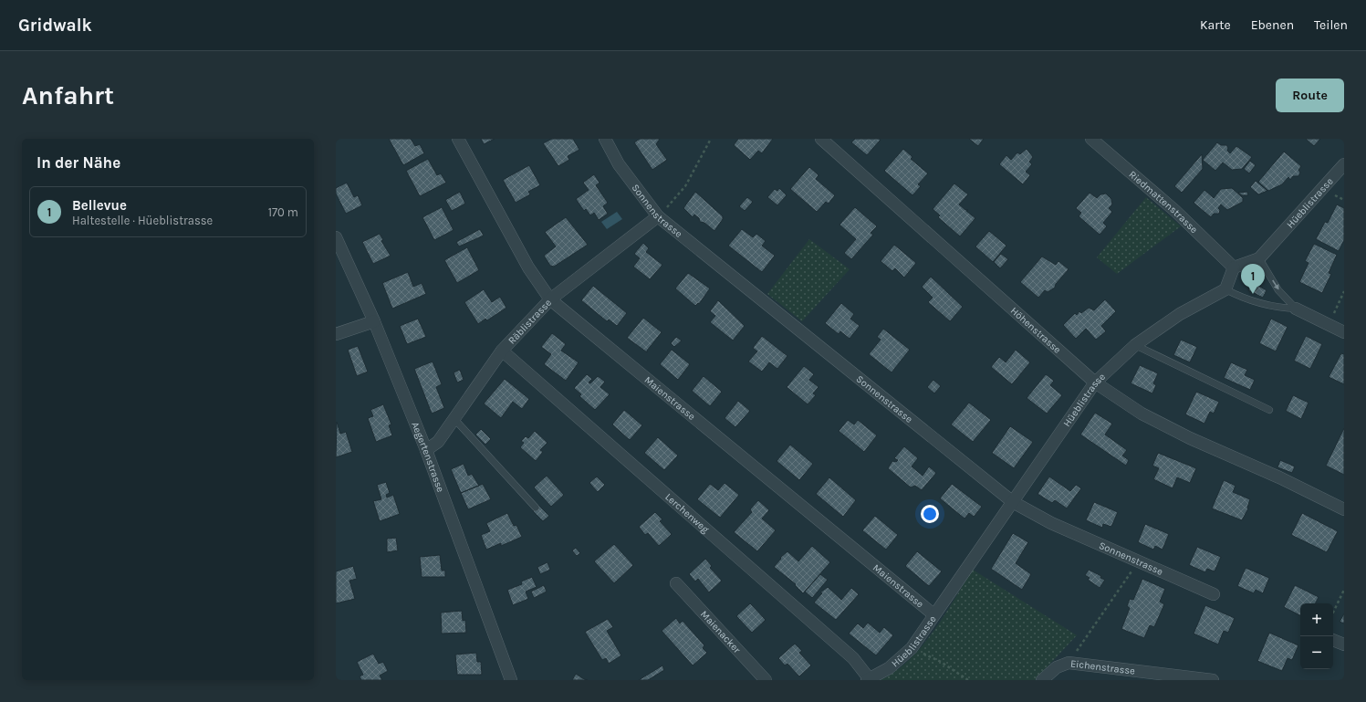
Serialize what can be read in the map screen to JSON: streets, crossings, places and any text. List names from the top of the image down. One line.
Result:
{"streets":{"street":["Riedmattenstrasse","Hüeblistrasse","Sonnenstrasse","Räblistrasse","Höhenstrasse","Maienstrasse","Aegertenstrasse","Lerchenweg","Maienacker","Eichenstrasse"]},"crossings":[["Riedmattenstrasse","Hüeblistrasse"],["Hüeblistrasse","Sonnenstrasse"],["Hüeblistrasse","Höhenstrasse"],["Hüeblistrasse","Maienstrasse"],["Hüeblistrasse","Lerchenweg"],["Sonnenstrasse","Räblistrasse"],["Räblistrasse","Maienstrasse"],["Räblistrasse","Aegertenstrasse"],["Räblistrasse","Lerchenweg"]],"page":{"header":"Gridwalk","nav":["Karte","Ebenen","Teilen"],"buttons":"Route","title":"Anfahrt","heading":"In der Nähe","list":[{"mark":"1","name":"Bellevue","note":"Haltestelle · Hüeblistrasse","value":"170 m"}],"pins":"1","map_buttons":["+","−"]}}
